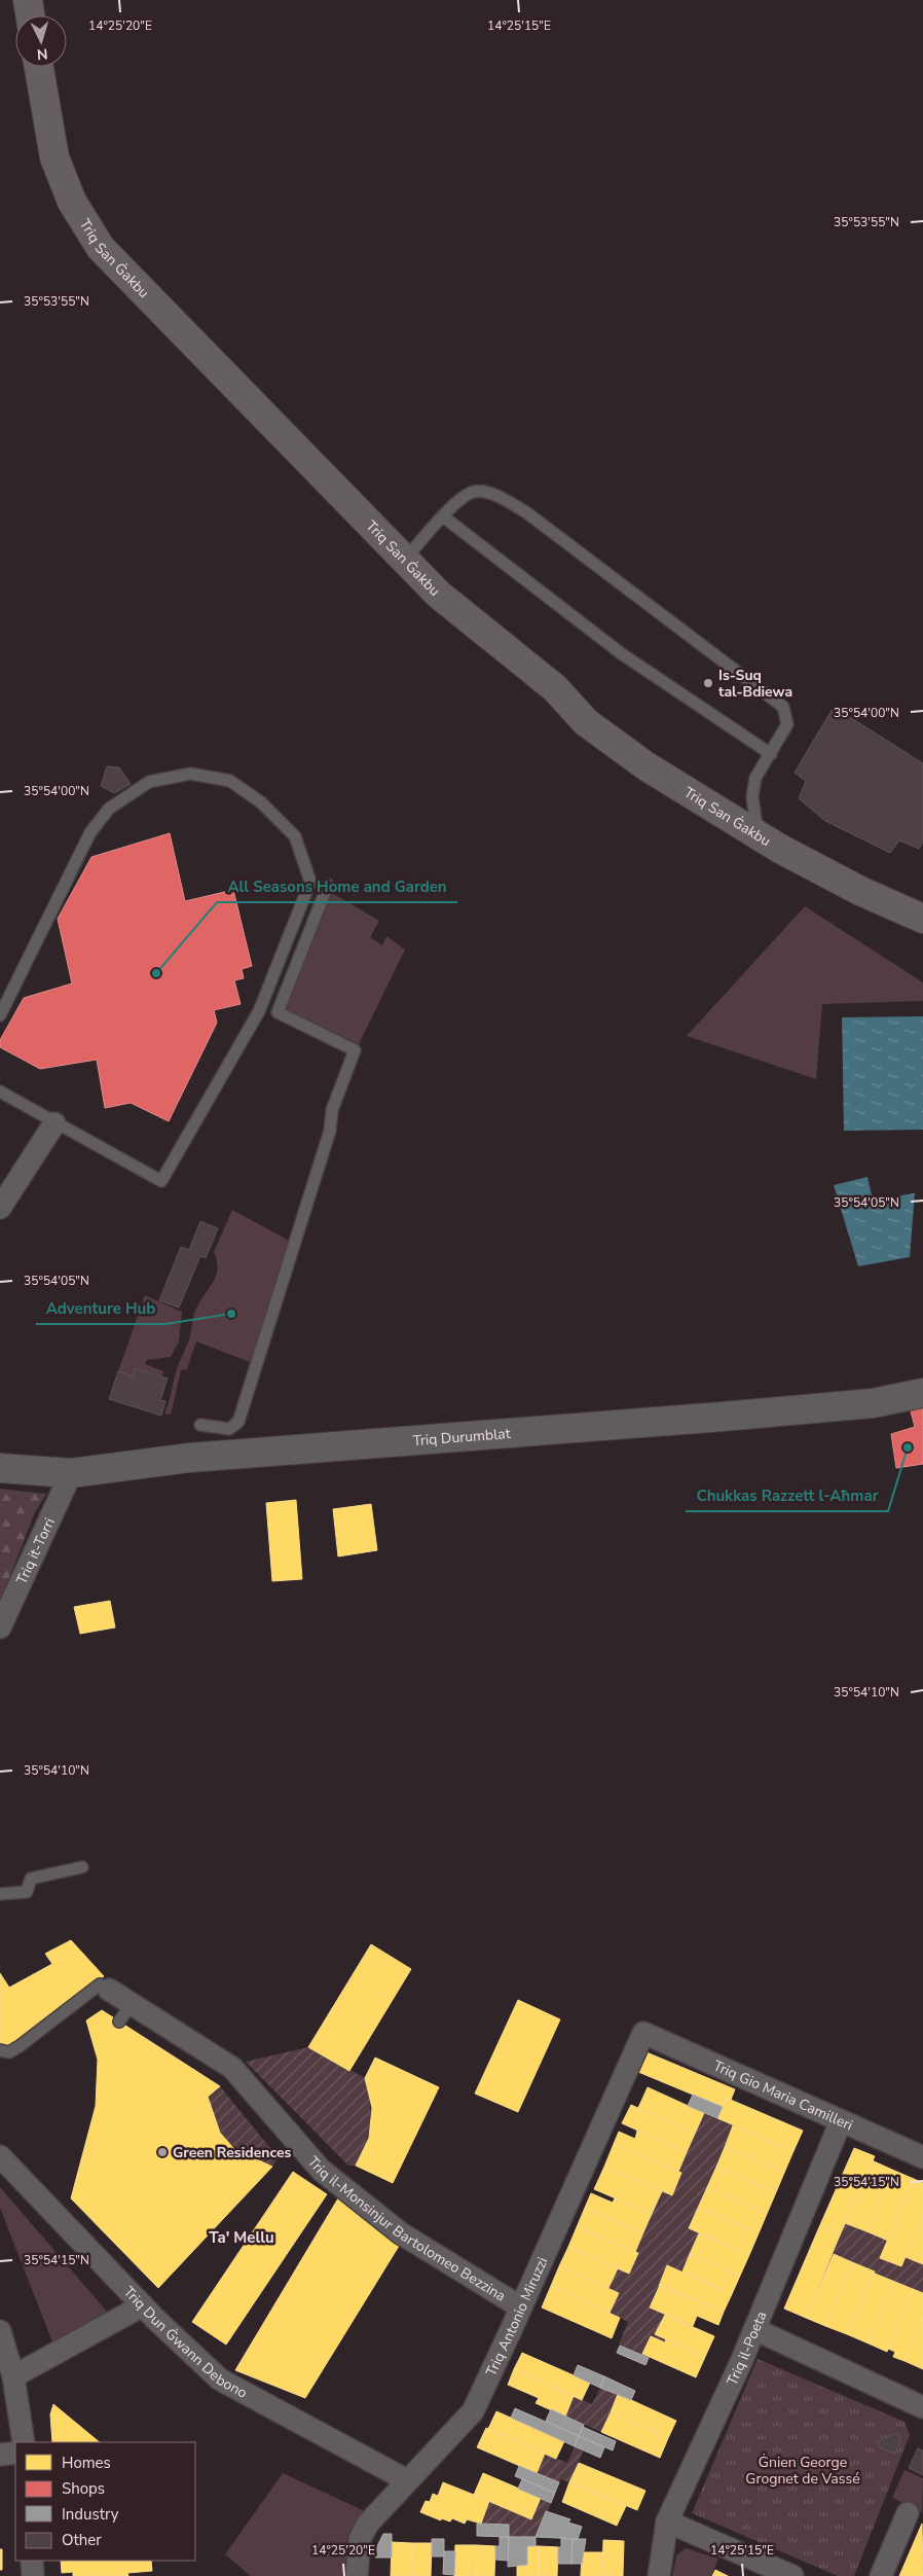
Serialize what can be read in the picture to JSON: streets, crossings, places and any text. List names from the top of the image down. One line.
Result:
{"streets":{"main road":["Triq San Ġakbu"],"street":["Triq Durumblat","Triq it-Torri","Triq Gio Maria Camilleri","Triq il-Monsinjur Bartolomeo Bezzina","Triq Antonio Miruzzi","Triq Dun Ġwann Debono","Triq il-Poeta"]},"crossings":[["Triq Durumblat","Triq it-Torri"],["Triq Gio Maria Camilleri","Triq Antonio Miruzzi"],["Triq Gio Maria Camilleri","Triq il-Poeta"],["Triq il-Monsinjur Bartolomeo Bezzina","Triq Antonio Miruzzi"],["Triq Antonio Miruzzi","Triq Dun Ġwann Debono"]],"districts":["Ta' Mellu"],"parks":["Ġnien George Grognet de Vassé"],"places":["Is-Suq tal-Bdiewa","All Seasons Home and Garden","Adventure Hub","Chukkas Razzett l-Aħmar","Green Residences"],"legend":["Homes","Shops","Industry","Other"],"north":"bottom","coordinates":["14°25'20\"E","14°25'15\"E","35°53'55\"N","35°54'00\"N","35°54'05\"N","35°54'10\"N","35°54'15\"N"]}
